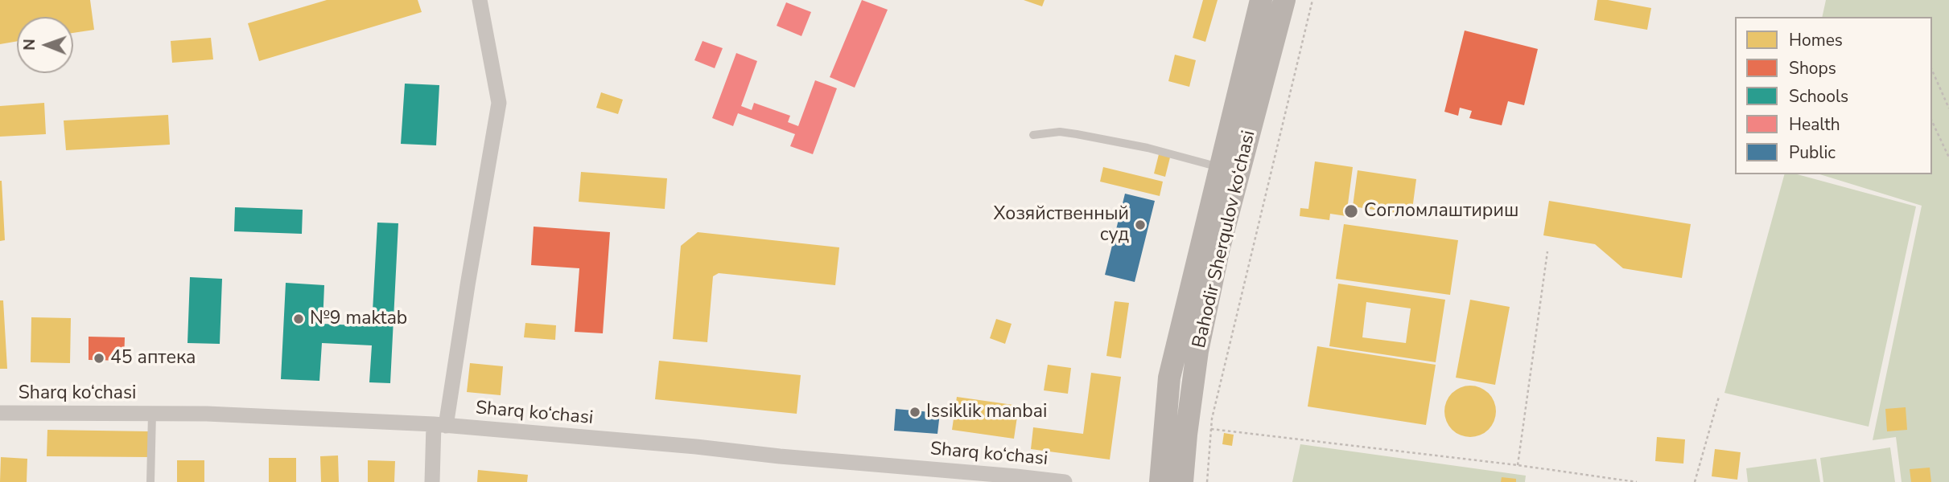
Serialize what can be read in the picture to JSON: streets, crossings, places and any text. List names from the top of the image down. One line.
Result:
{"streets":{"main road":["Bahodir Sherqulov ko‘chasi"],"street":["Sharq ko‘chasi"]},"places":["Согломлаштириш","Хозяйственный суд","№9 maktab","45 аптека","Issiklik manbai"],"legend":["Homes","Shops","Schools","Health","Public"],"north":"left"}
